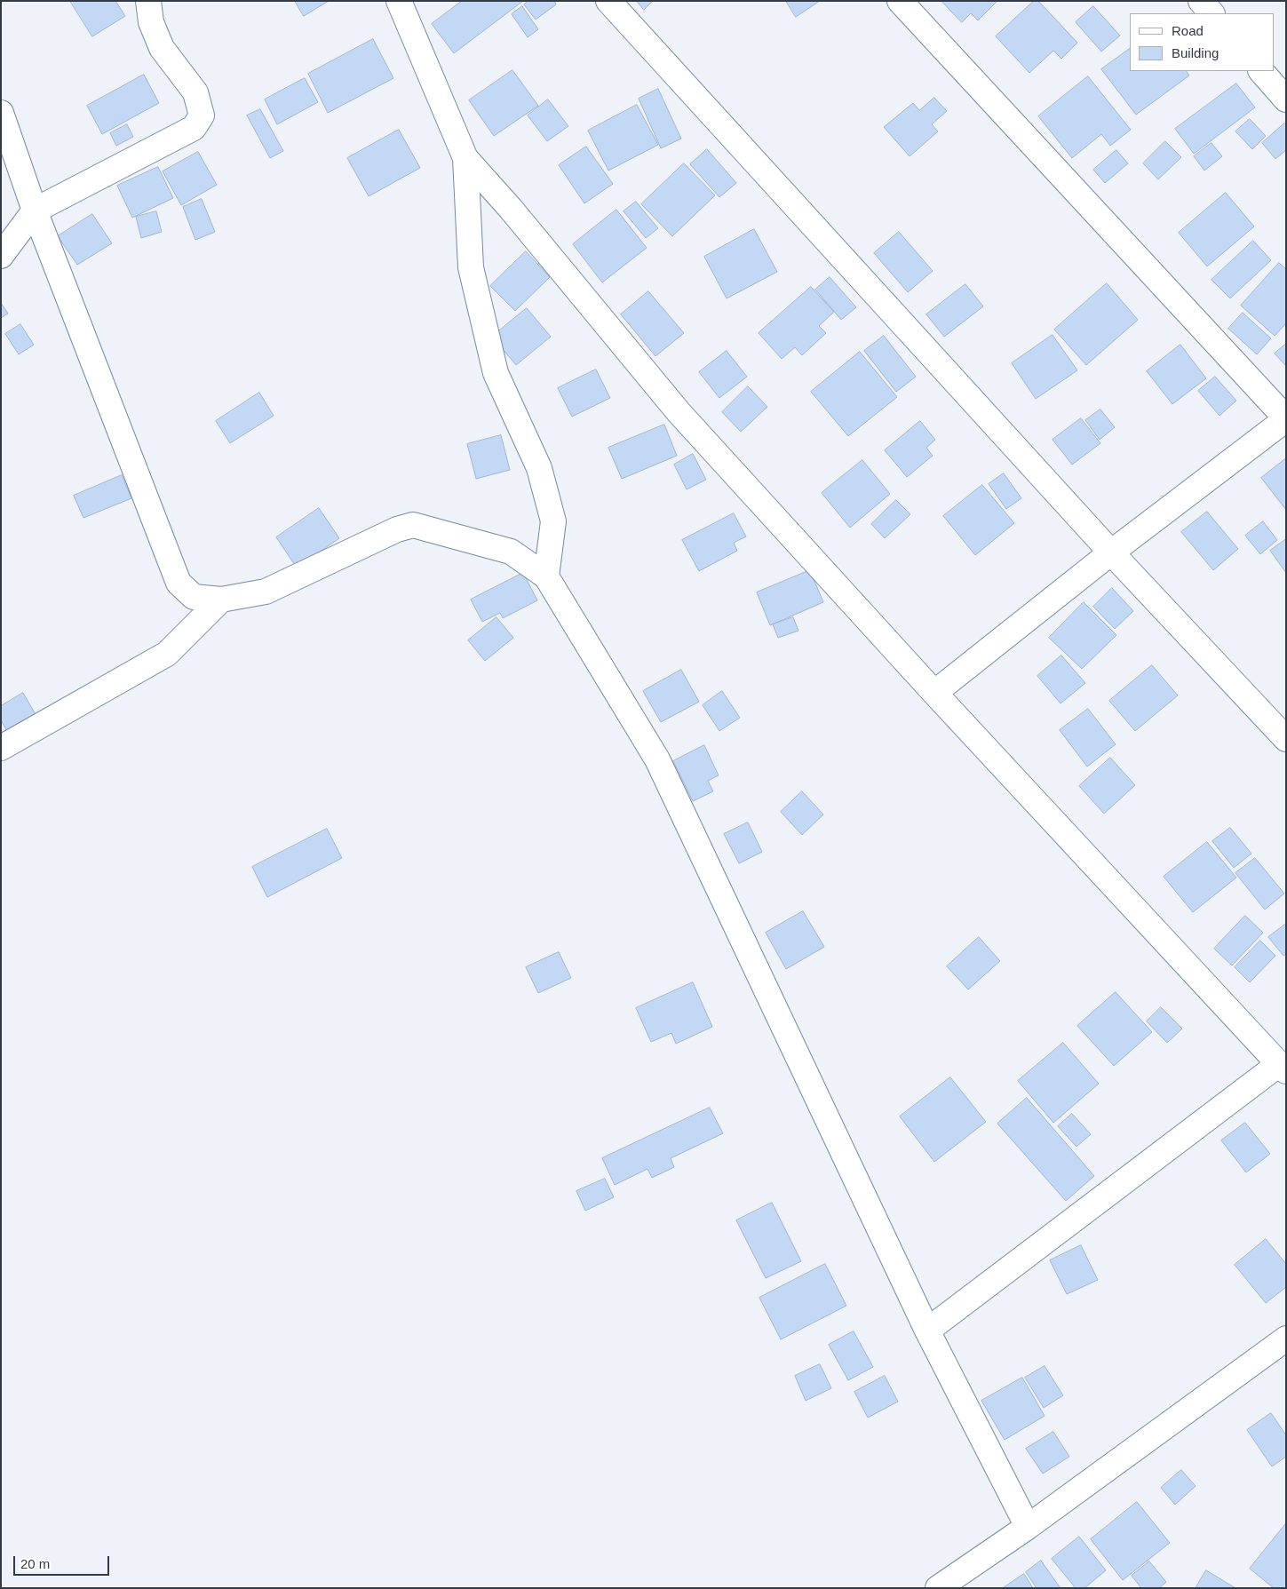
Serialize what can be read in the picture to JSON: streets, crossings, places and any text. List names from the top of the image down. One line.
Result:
{"legend":["Road","Building"],"scale_bar":"20 m"}
